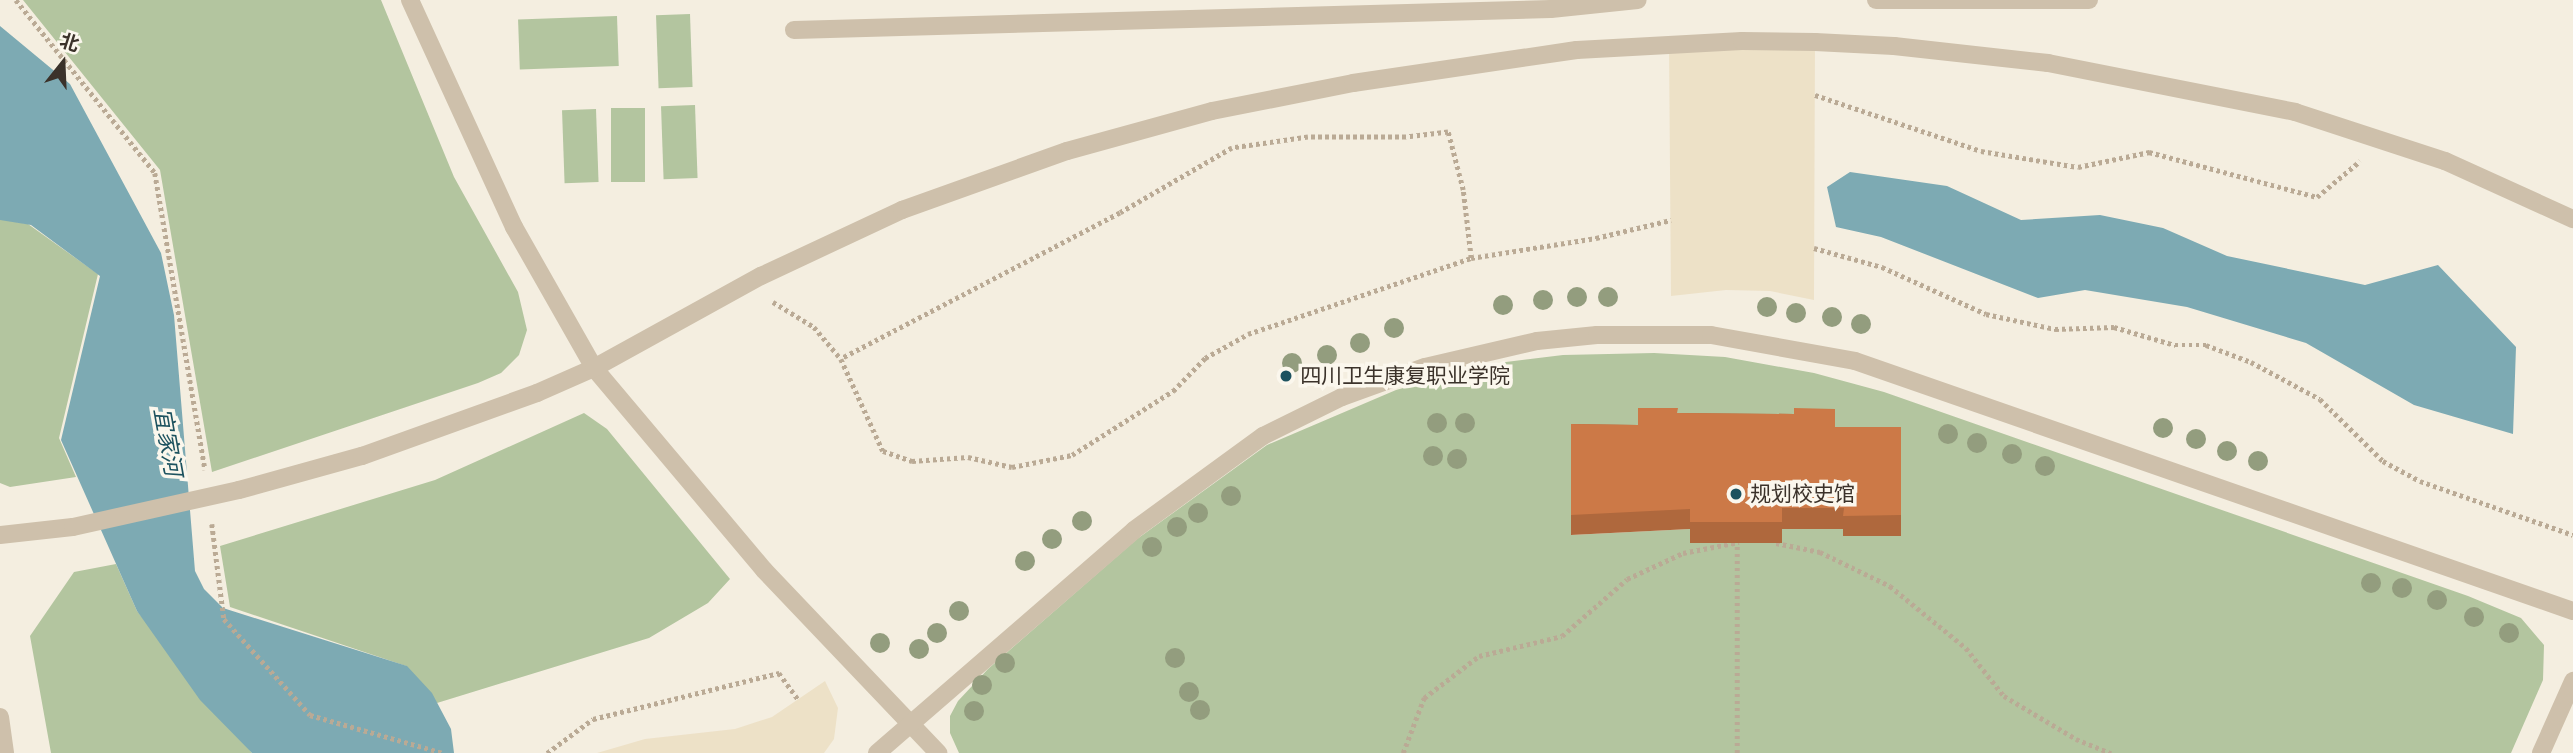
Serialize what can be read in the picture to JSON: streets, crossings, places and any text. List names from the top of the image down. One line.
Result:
{"water":["宜家河"],"places":["四川卫生康复职业学院","规划校史馆"],"north":"top"}
